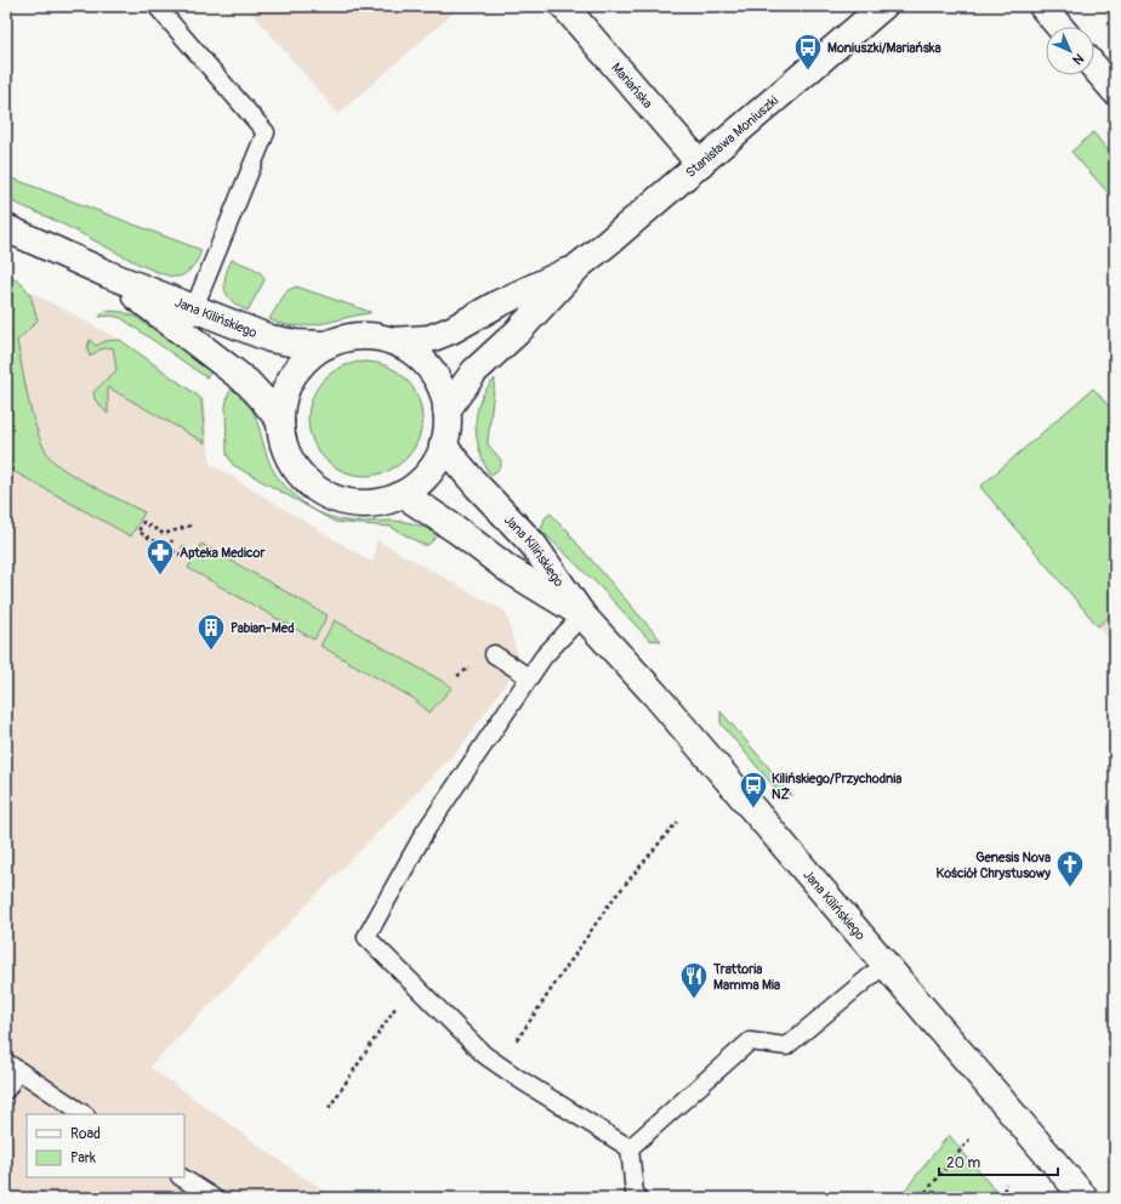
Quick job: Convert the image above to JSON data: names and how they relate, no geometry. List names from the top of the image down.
{
  "streets": {
    "main road": ["Mariańska", "Stanisława Moniuszki", "Jana Kilińskiego"]
  },
  "crossings": [
    ["Mariańska", "Stanisława Moniuszki"],
    ["Stanisława Moniuszki", "Jana Kilińskiego"]
  ],
  "places": {
    "bus stop": ["Moniuszki/Mariańska", "Kilińskiego/Przychodnia NŻ"],
    "pharmacy": ["Apteka Medicor"],
    "building": ["Pabian-Med"],
    "church": ["Genesis Nova Kościół Chrystusowy"],
    "restaurant": ["Trattoria Mamma Mia"]
  },
  "legend": ["Road", "Park"],
  "scale_bar": "20 m",
  "north": "bottom right"
}
